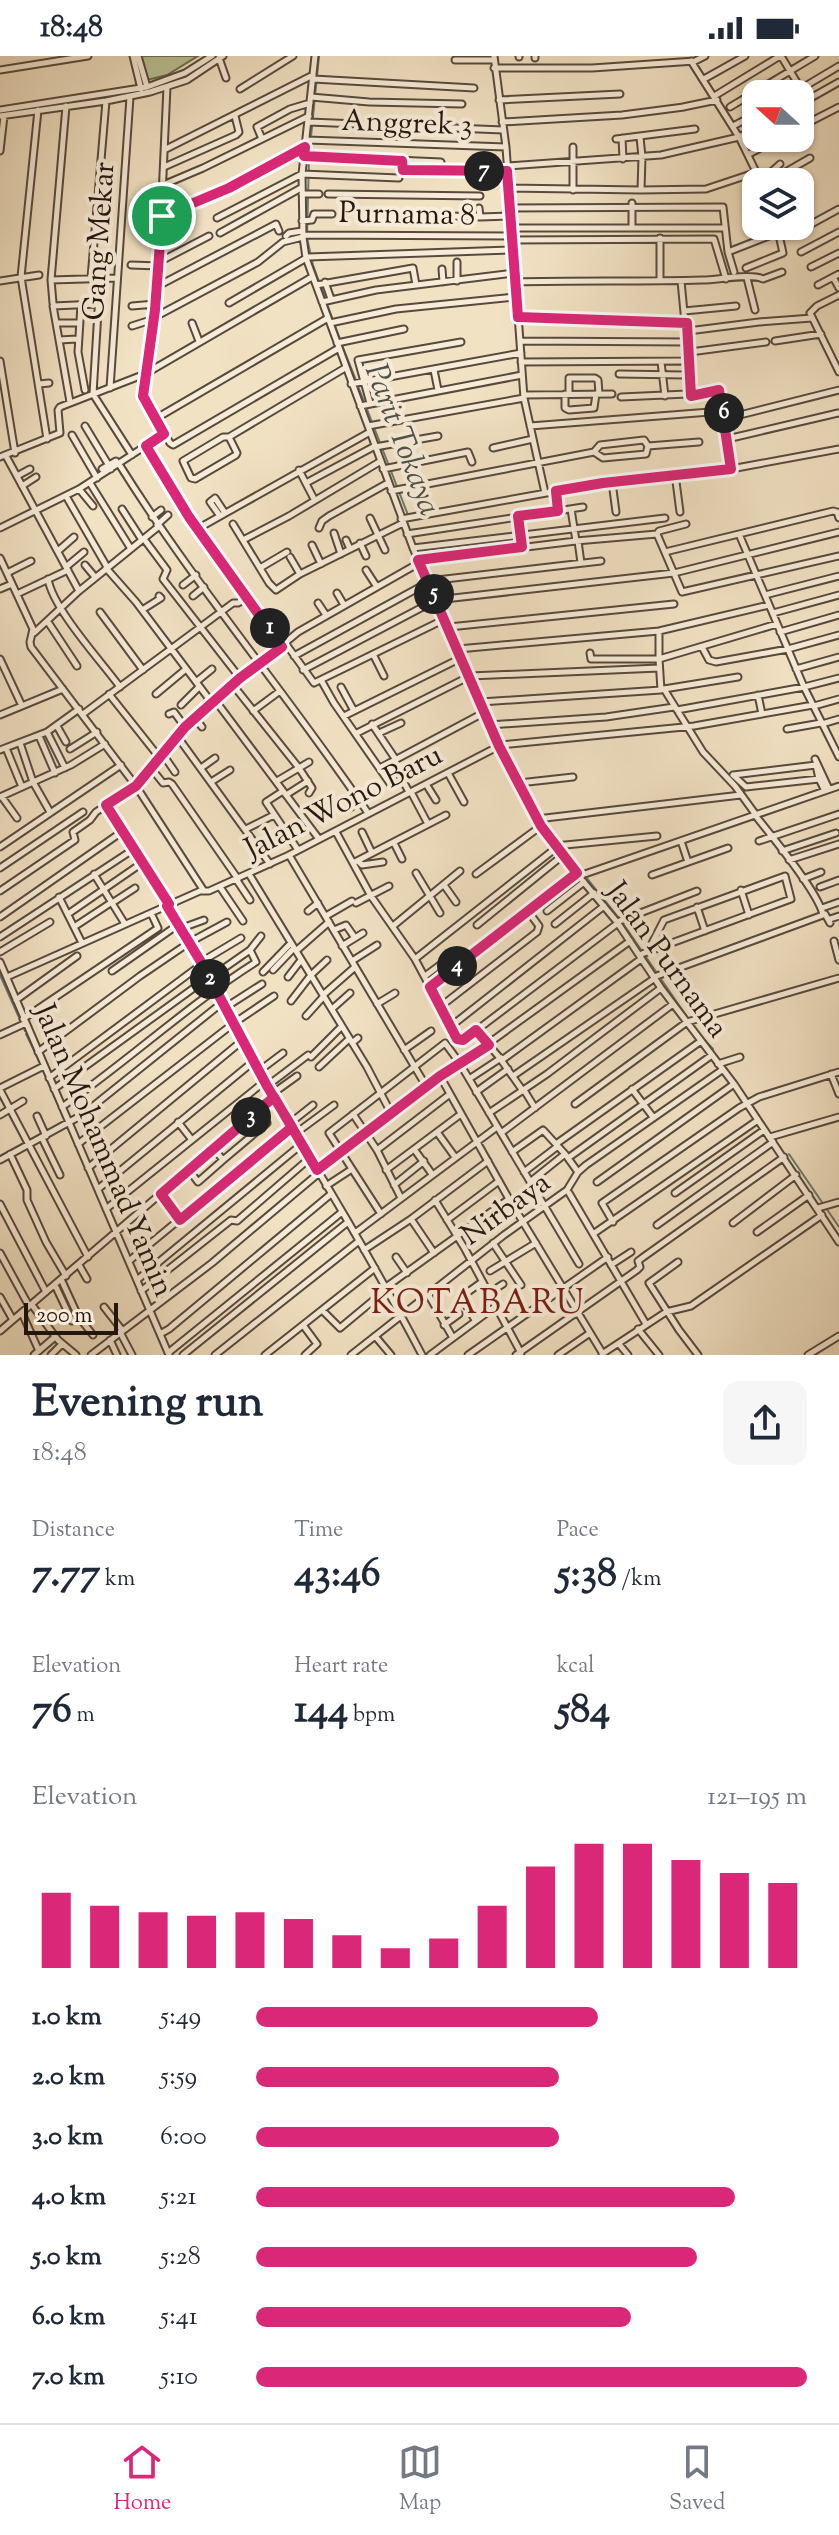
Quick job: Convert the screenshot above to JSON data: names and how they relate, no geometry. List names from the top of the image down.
{
  "streets": {
    "street": [
      "Anggrek 3",
      "Purnama 8",
      "Gang Mekar",
      "Jalan Wono Baru",
      "Jalan Purnama",
      "Jalan Mohammad Yamin",
      "Nirbaya"
    ]
  },
  "crossings": [
    ["Anggrek 3", "Jalan Purnama"],
    ["Purnama 8", "Jalan Purnama"],
    ["Jalan Wono Baru", "Jalan Purnama"],
    ["Jalan Wono Baru", "Jalan Mohammad Yamin"],
    ["Jalan Purnama", "Nirbaya"]
  ],
  "districts": ["KOTABARU"],
  "water": ["Parit Tokaya"],
  "scale_bar": "200 m",
  "north": "left",
  "page": {
    "status": "18:48",
    "pins": [
      "7",
      "6",
      "5",
      "1",
      "4",
      "2",
      "3"
    ],
    "scale": "200 m",
    "heading": ["Evening run", "18:48"],
    "stats": [
      ["Distance", "7.77 km"],
      ["Time", "43:46"],
      ["Pace", "5:38 /km"],
      ["Elevation", "76 m"],
      ["Heart rate", "144 bpm"],
      ["kcal", "584"]
    ],
    "chart": ["Elevation", "121–195 m"],
    "list": [
      {
        "name": "1.0 km",
        "note": "5:49"
      },
      {
        "name": "2.0 km",
        "note": "5:59"
      },
      {
        "name": "3.0 km",
        "note": "6:00"
      },
      {
        "name": "4.0 km",
        "note": "5:21"
      },
      {
        "name": "5.0 km",
        "note": "5:28"
      },
      {
        "name": "6.0 km",
        "note": "5:41"
      },
      {
        "name": "7.0 km",
        "note": "5:10"
      }
    ],
    "tabs": ["Home", "Map", "Saved"]
  }
}
